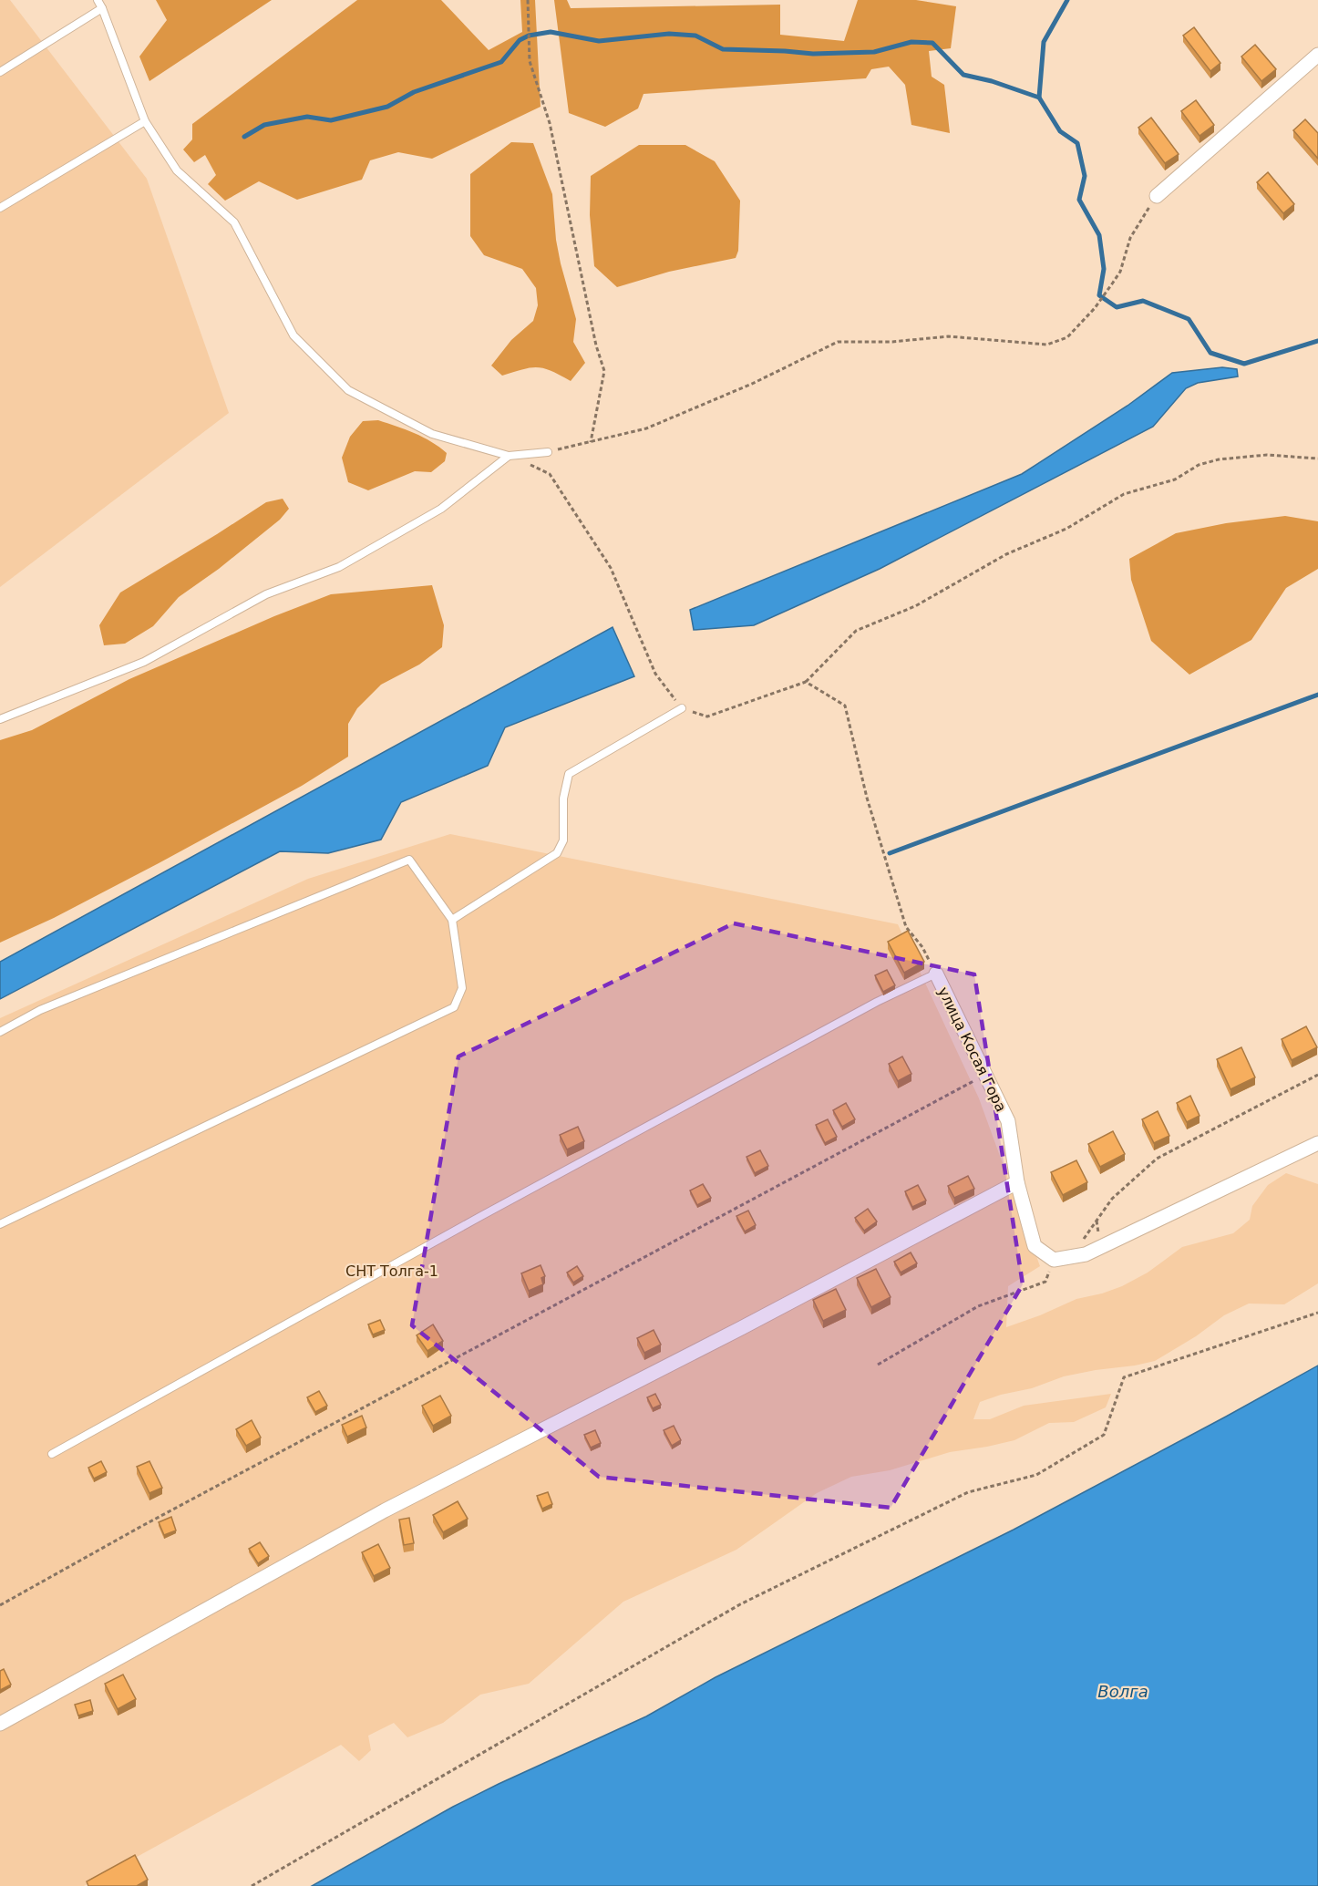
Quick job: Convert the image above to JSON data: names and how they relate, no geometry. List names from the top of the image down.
{
  "streets": {
    "street": ["улица Косая Гора"]
  },
  "water": ["Волга"],
  "parks": ["СНТ Толга-1"]
}
